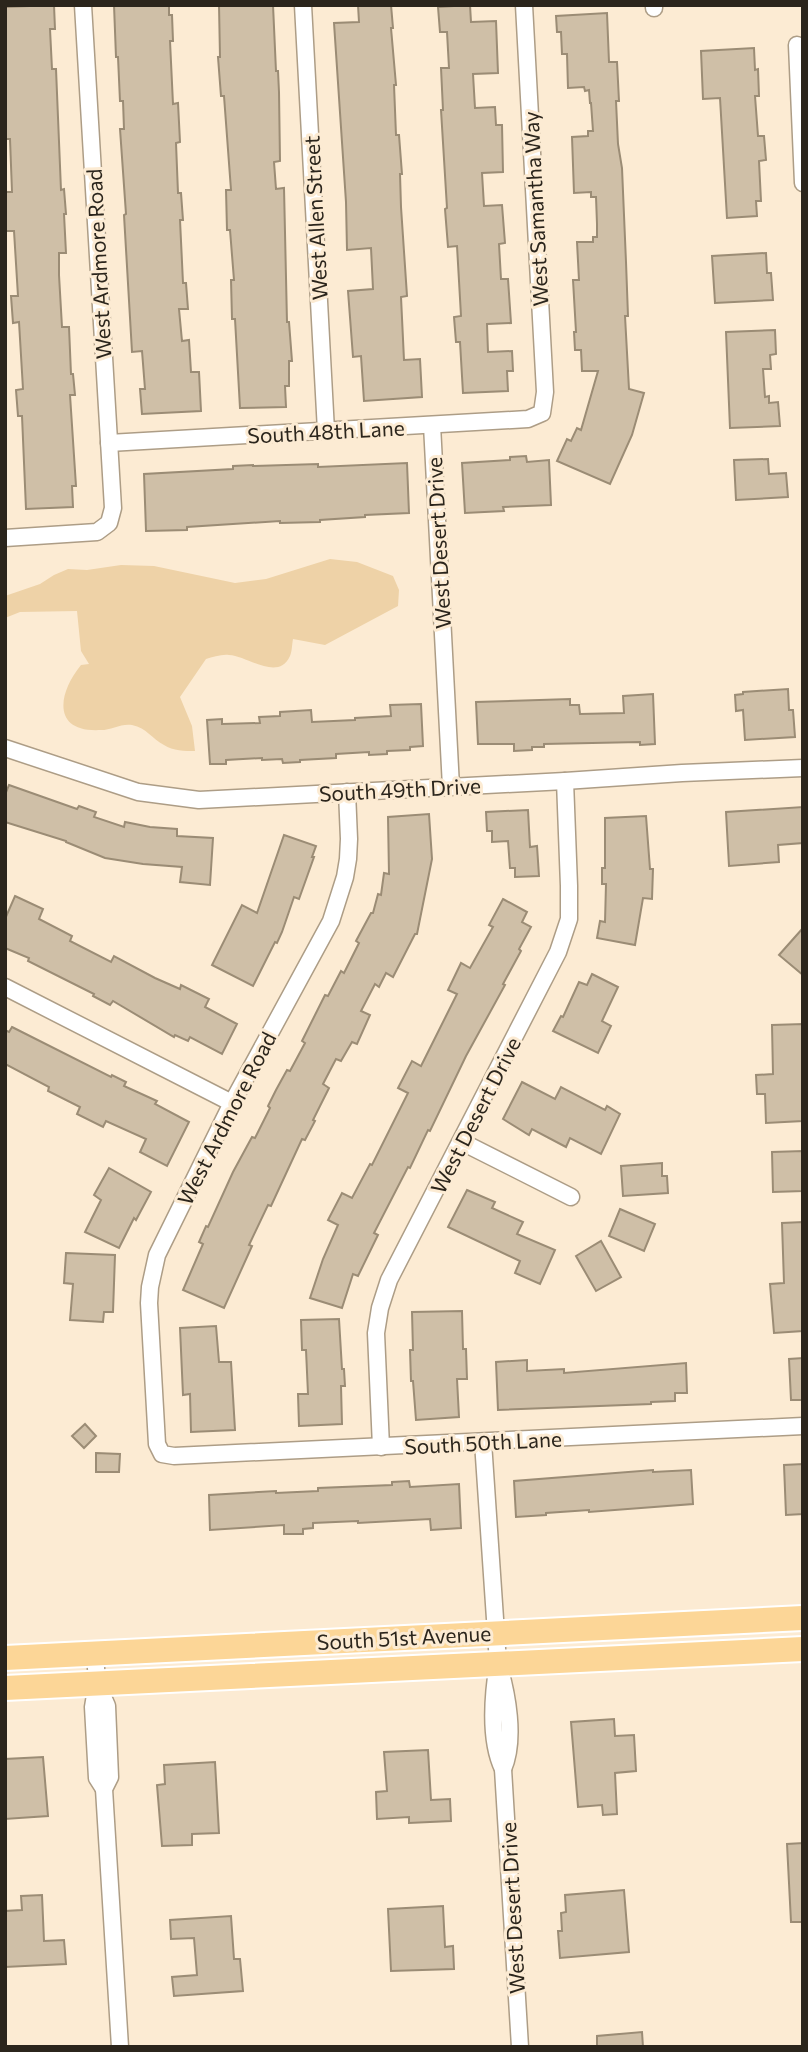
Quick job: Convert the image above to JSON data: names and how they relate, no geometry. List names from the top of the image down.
{
  "streets": {
    "main road": ["South 51st Avenue"],
    "street": [
      "West Samantha Way",
      "West Allen Street",
      "West Ardmore Road",
      "South 48th Lane",
      "West Desert Drive",
      "South 49th Drive",
      "South 50th Lane"
    ]
  },
  "crossings": [
    ["West Samantha Way", "South 48th Lane"],
    ["West Allen Street", "South 48th Lane"],
    ["West Ardmore Road", "South 48th Lane"],
    ["West Ardmore Road", "South 49th Drive"],
    ["West Ardmore Road", "South 50th Lane"],
    ["South 48th Lane", "West Desert Drive"],
    ["West Desert Drive", "South 49th Drive"],
    ["West Desert Drive", "South 50th Lane"],
    ["West Desert Drive", "South 51st Avenue"]
  ]
}
